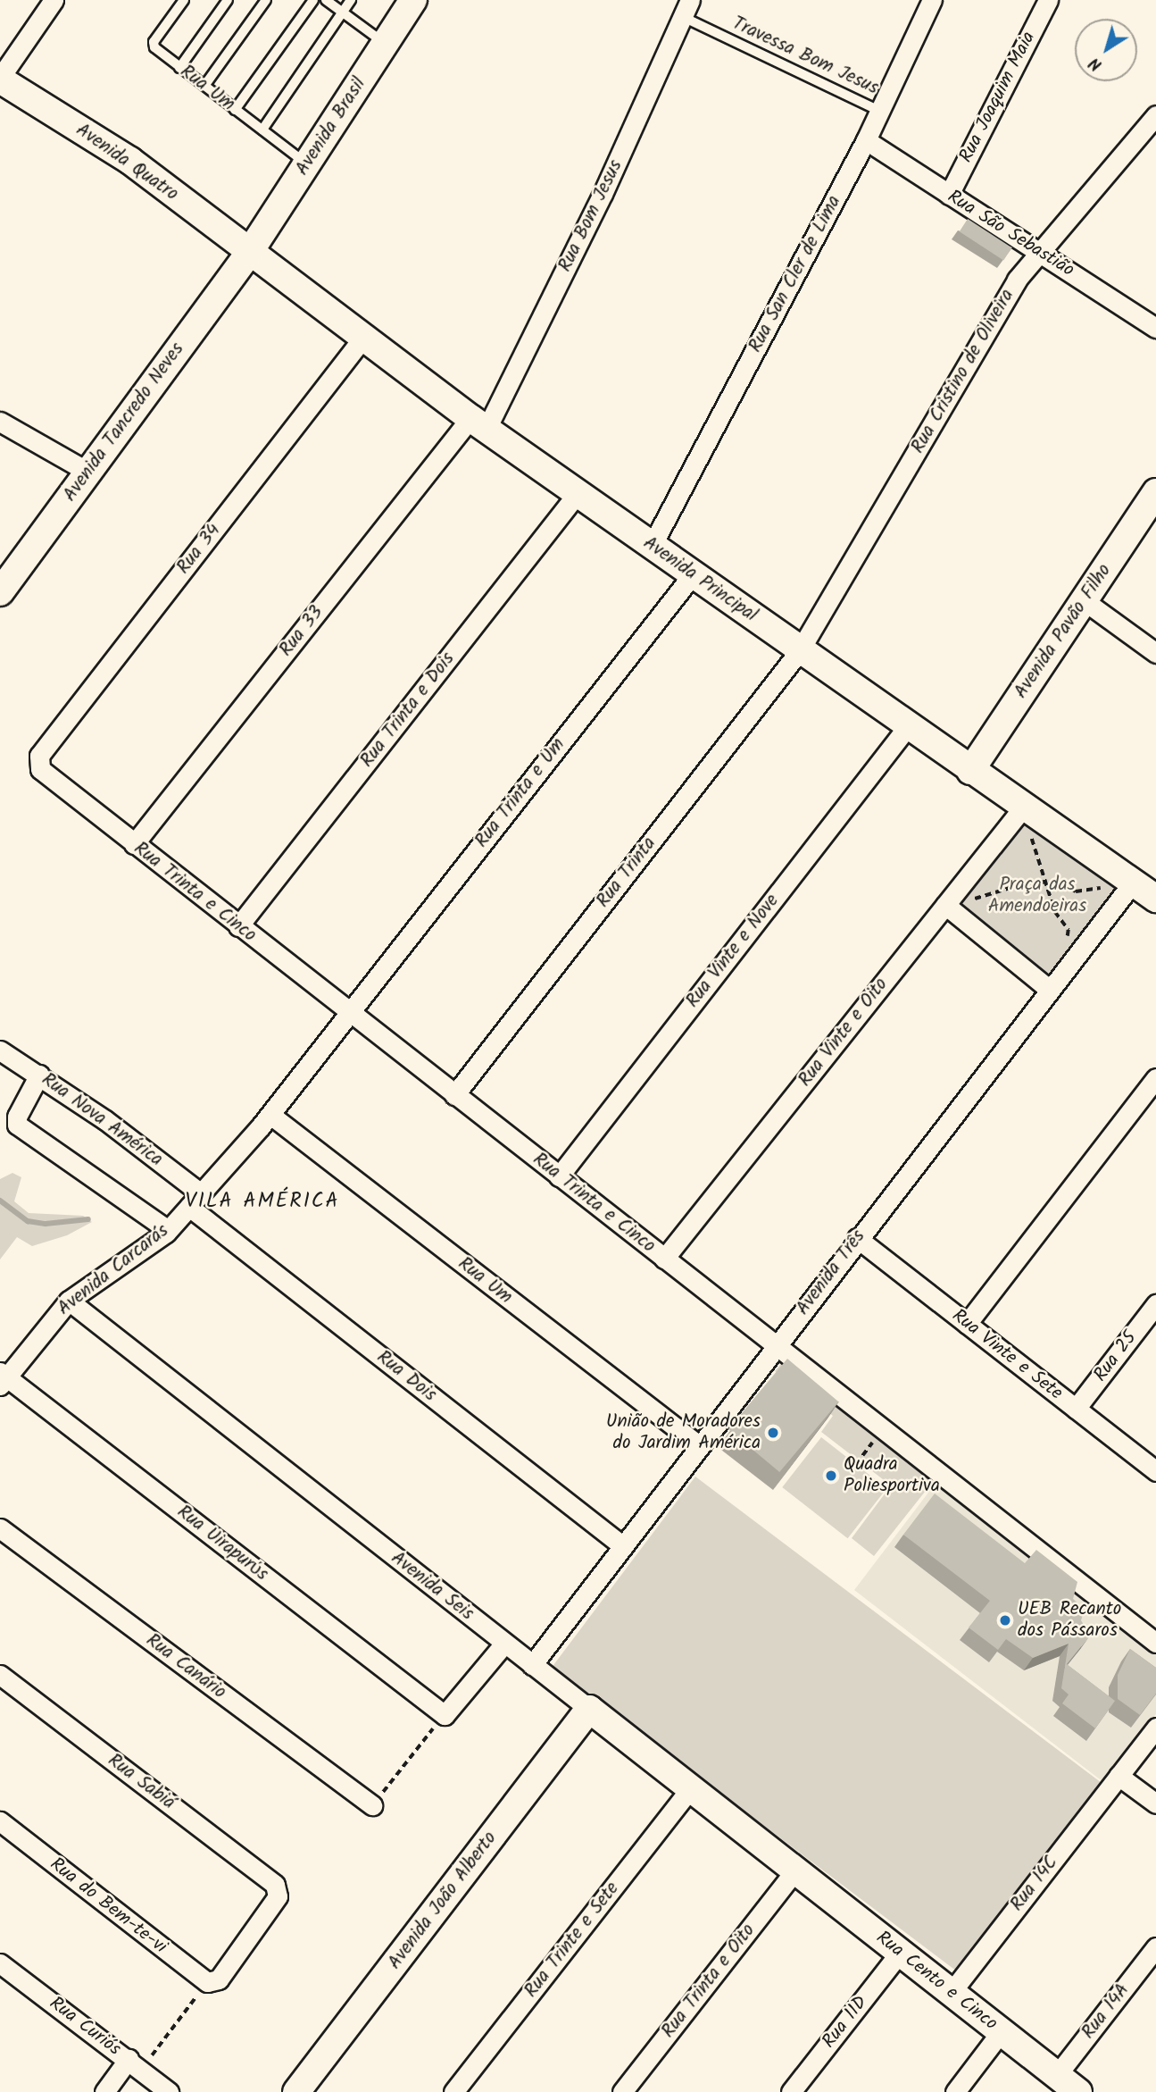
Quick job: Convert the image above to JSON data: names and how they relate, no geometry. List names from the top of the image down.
{
  "streets": {
    "street": [
      "Rua Um",
      "Rua Joaquim Maia",
      "Avenida Brasil",
      "Avenida Quatro",
      "Rua Bom Jesus",
      "Rua São Sebastião",
      "Rua San Cler de Lima",
      "Rua Cristino de Oliveira",
      "Avenida Tancredo Neves",
      "Rua 34",
      "Avenida Principal",
      "Rua 33",
      "Avenida Pavão Filho",
      "Rua Trinta e Dois",
      "Rua Trinta e Um",
      "Rua Trinta",
      "Rua Trinta e Cinco",
      "Rua Vinte e Nove",
      "Rua Vinte e Oito",
      "Rua Nova América",
      "Avenida Carcarás",
      "Avenida Três",
      "Rua Vinte e Sete",
      "Rua 25",
      "Rua Dois",
      "Rua Uirapurύs",
      "Avenida Seis",
      "Rua Canário",
      "Rua Sabiá",
      "Rua 14C",
      "Avenida João Alberto",
      "Rua do Bem-te-vi",
      "Rua Trinte e Sete",
      "Rua Trinta e Oito",
      "Rua Cento e Cinco",
      "Rua 14A",
      "Rua 11D",
      "Rua Curiós"
    ],
    "lane": ["Travessa Bom Jesus"]
  },
  "crossings": [
    ["Travessa Bom Jesus", "Rua Bom Jesus"],
    ["Travessa Bom Jesus", "Rua San Cler de Lima"],
    ["Rua Um", "Avenida Brasil"],
    ["Rua Um", "Avenida Carcarás"],
    ["Rua Um", "Avenida Três"],
    ["Rua Joaquim Maia", "Rua São Sebastião"],
    ["Avenida Brasil", "Avenida Quatro"],
    ["Avenida Brasil", "Avenida Tancredo Neves"],
    ["Avenida Brasil", "Avenida Principal"],
    ["Avenida Quatro", "Avenida Tancredo Neves"],
    ["Avenida Quatro", "Avenida Principal"],
    ["Rua Bom Jesus", "Avenida Principal"],
    ["Rua Bom Jesus", "Rua 33"],
    ["Rua São Sebastião", "Rua San Cler de Lima"],
    ["Rua São Sebastião", "Rua Cristino de Oliveira"],
    ["Rua San Cler de Lima", "Avenida Principal"],
    ["Rua Cristino de Oliveira", "Avenida Principal"],
    ["Rua Cristino de Oliveira", "Rua Trinta"],
    ["Avenida Tancredo Neves", "Avenida Principal"],
    ["Rua 34", "Avenida Principal"],
    ["Rua 34", "Rua Trinta e Cinco"],
    ["Avenida Principal", "Rua 33"],
    ["Avenida Principal", "Avenida Pavão Filho"],
    ["Avenida Principal", "Rua Trinta e Dois"],
    ["Avenida Principal", "Rua Trinta e Um"],
    ["Avenida Principal", "Rua Trinta"],
    ["Avenida Principal", "Rua Vinte e Nove"],
    ["Avenida Principal", "Rua Vinte e Oito"],
    ["Avenida Principal", "Avenida Três"],
    ["Rua 33", "Rua Trinta e Cinco"],
    ["Rua Trinta e Dois", "Rua Trinta e Cinco"],
    ["Rua Trinta e Um", "Rua Trinta e Cinco"],
    ["Rua Trinta e Um", "Avenida Carcarás"],
    ["Rua Trinta", "Rua Trinta e Cinco"],
    ["Rua Trinta e Cinco", "Rua Vinte e Nove"],
    ["Rua Trinta e Cinco", "Rua Vinte e Oito"],
    ["Rua Trinta e Cinco", "Avenida Carcarás"],
    ["Rua Trinta e Cinco", "Avenida Três"],
    ["Rua Nova América", "Avenida Carcarás"],
    ["Rua Nova América", "Rua Dois"],
    ["Avenida Carcarás", "Rua Dois"],
    ["Avenida Carcarás", "Rua Uirapurύs"],
    ["Avenida Carcarás", "Avenida Seis"],
    ["Avenida Três", "Rua Vinte e Sete"],
    ["Avenida Três", "Rua Dois"],
    ["Avenida Três", "Avenida Seis"],
    ["Rua Vinte e Sete", "Rua 25"],
    ["Avenida Seis", "Avenida João Alberto"],
    ["Avenida Seis", "Rua Trinte e Sete"],
    ["Avenida Seis", "Rua Trinta e Oito"],
    ["Avenida Seis", "Rua Cento e Cinco"],
    ["Rua Sabiá", "Rua do Bem-te-vi"],
    ["Rua 14C", "Rua Cento e Cinco"],
    ["Rua Trinta e Oito", "Rua Cento e Cinco"],
    ["Rua Cento e Cinco", "Rua 14A"],
    ["Rua Cento e Cinco", "Rua 11D"]
  ],
  "districts": ["VILA AMÉRICA"],
  "parks": ["Praça das Amendoeiras"],
  "places": ["União de Moradores do Jardim América", "Quadra Poliesportiva", "UEB Recanto dos Pássaros"],
  "north": "bottom left"
}
